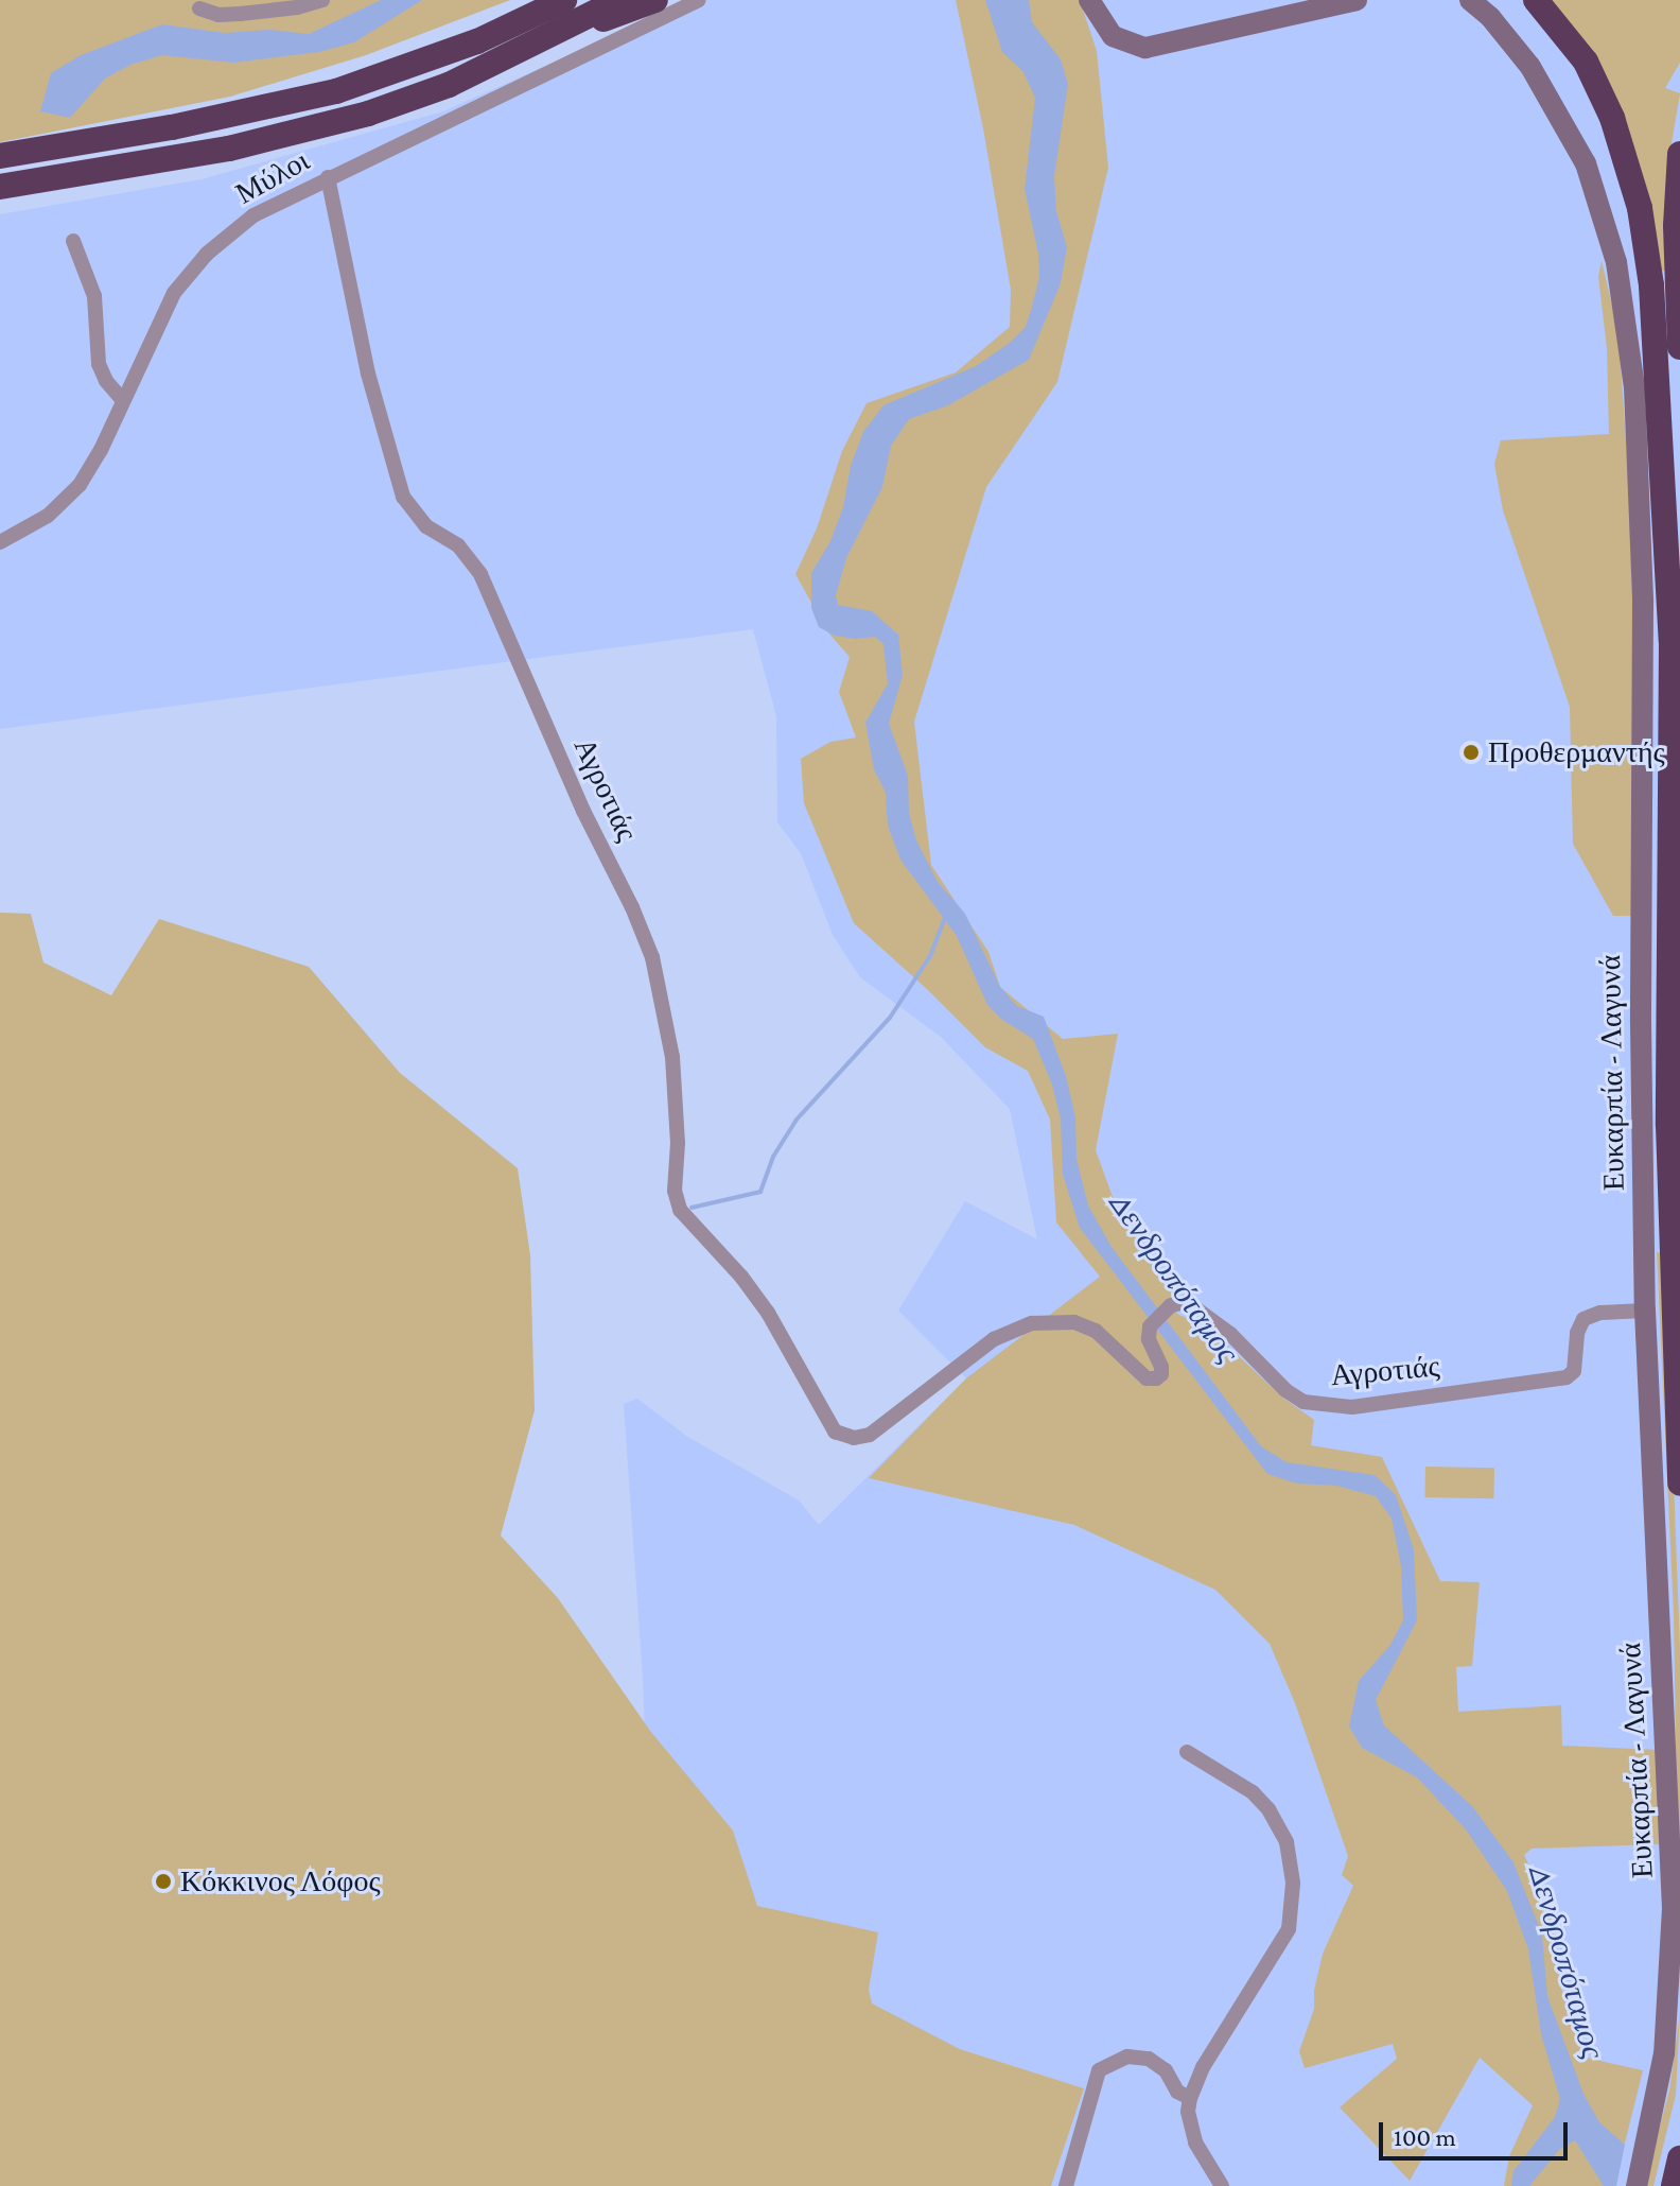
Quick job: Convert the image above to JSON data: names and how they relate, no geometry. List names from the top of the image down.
{
  "streets": {
    "street": ["Μύλοι", "Αγροτιάς", "Ευκαρπία - Λαγυνά"]
  },
  "crossings": [
    ["Μύλοι", "Αγροτιάς"],
    ["Αγροτιάς", "Ευκαρπία - Λαγυνά"]
  ],
  "water": ["Δενδροπόταμος"],
  "places": ["Προθερμαντής", "Κόκκινος Λόφος"],
  "scale_bar": "100 m"
}
